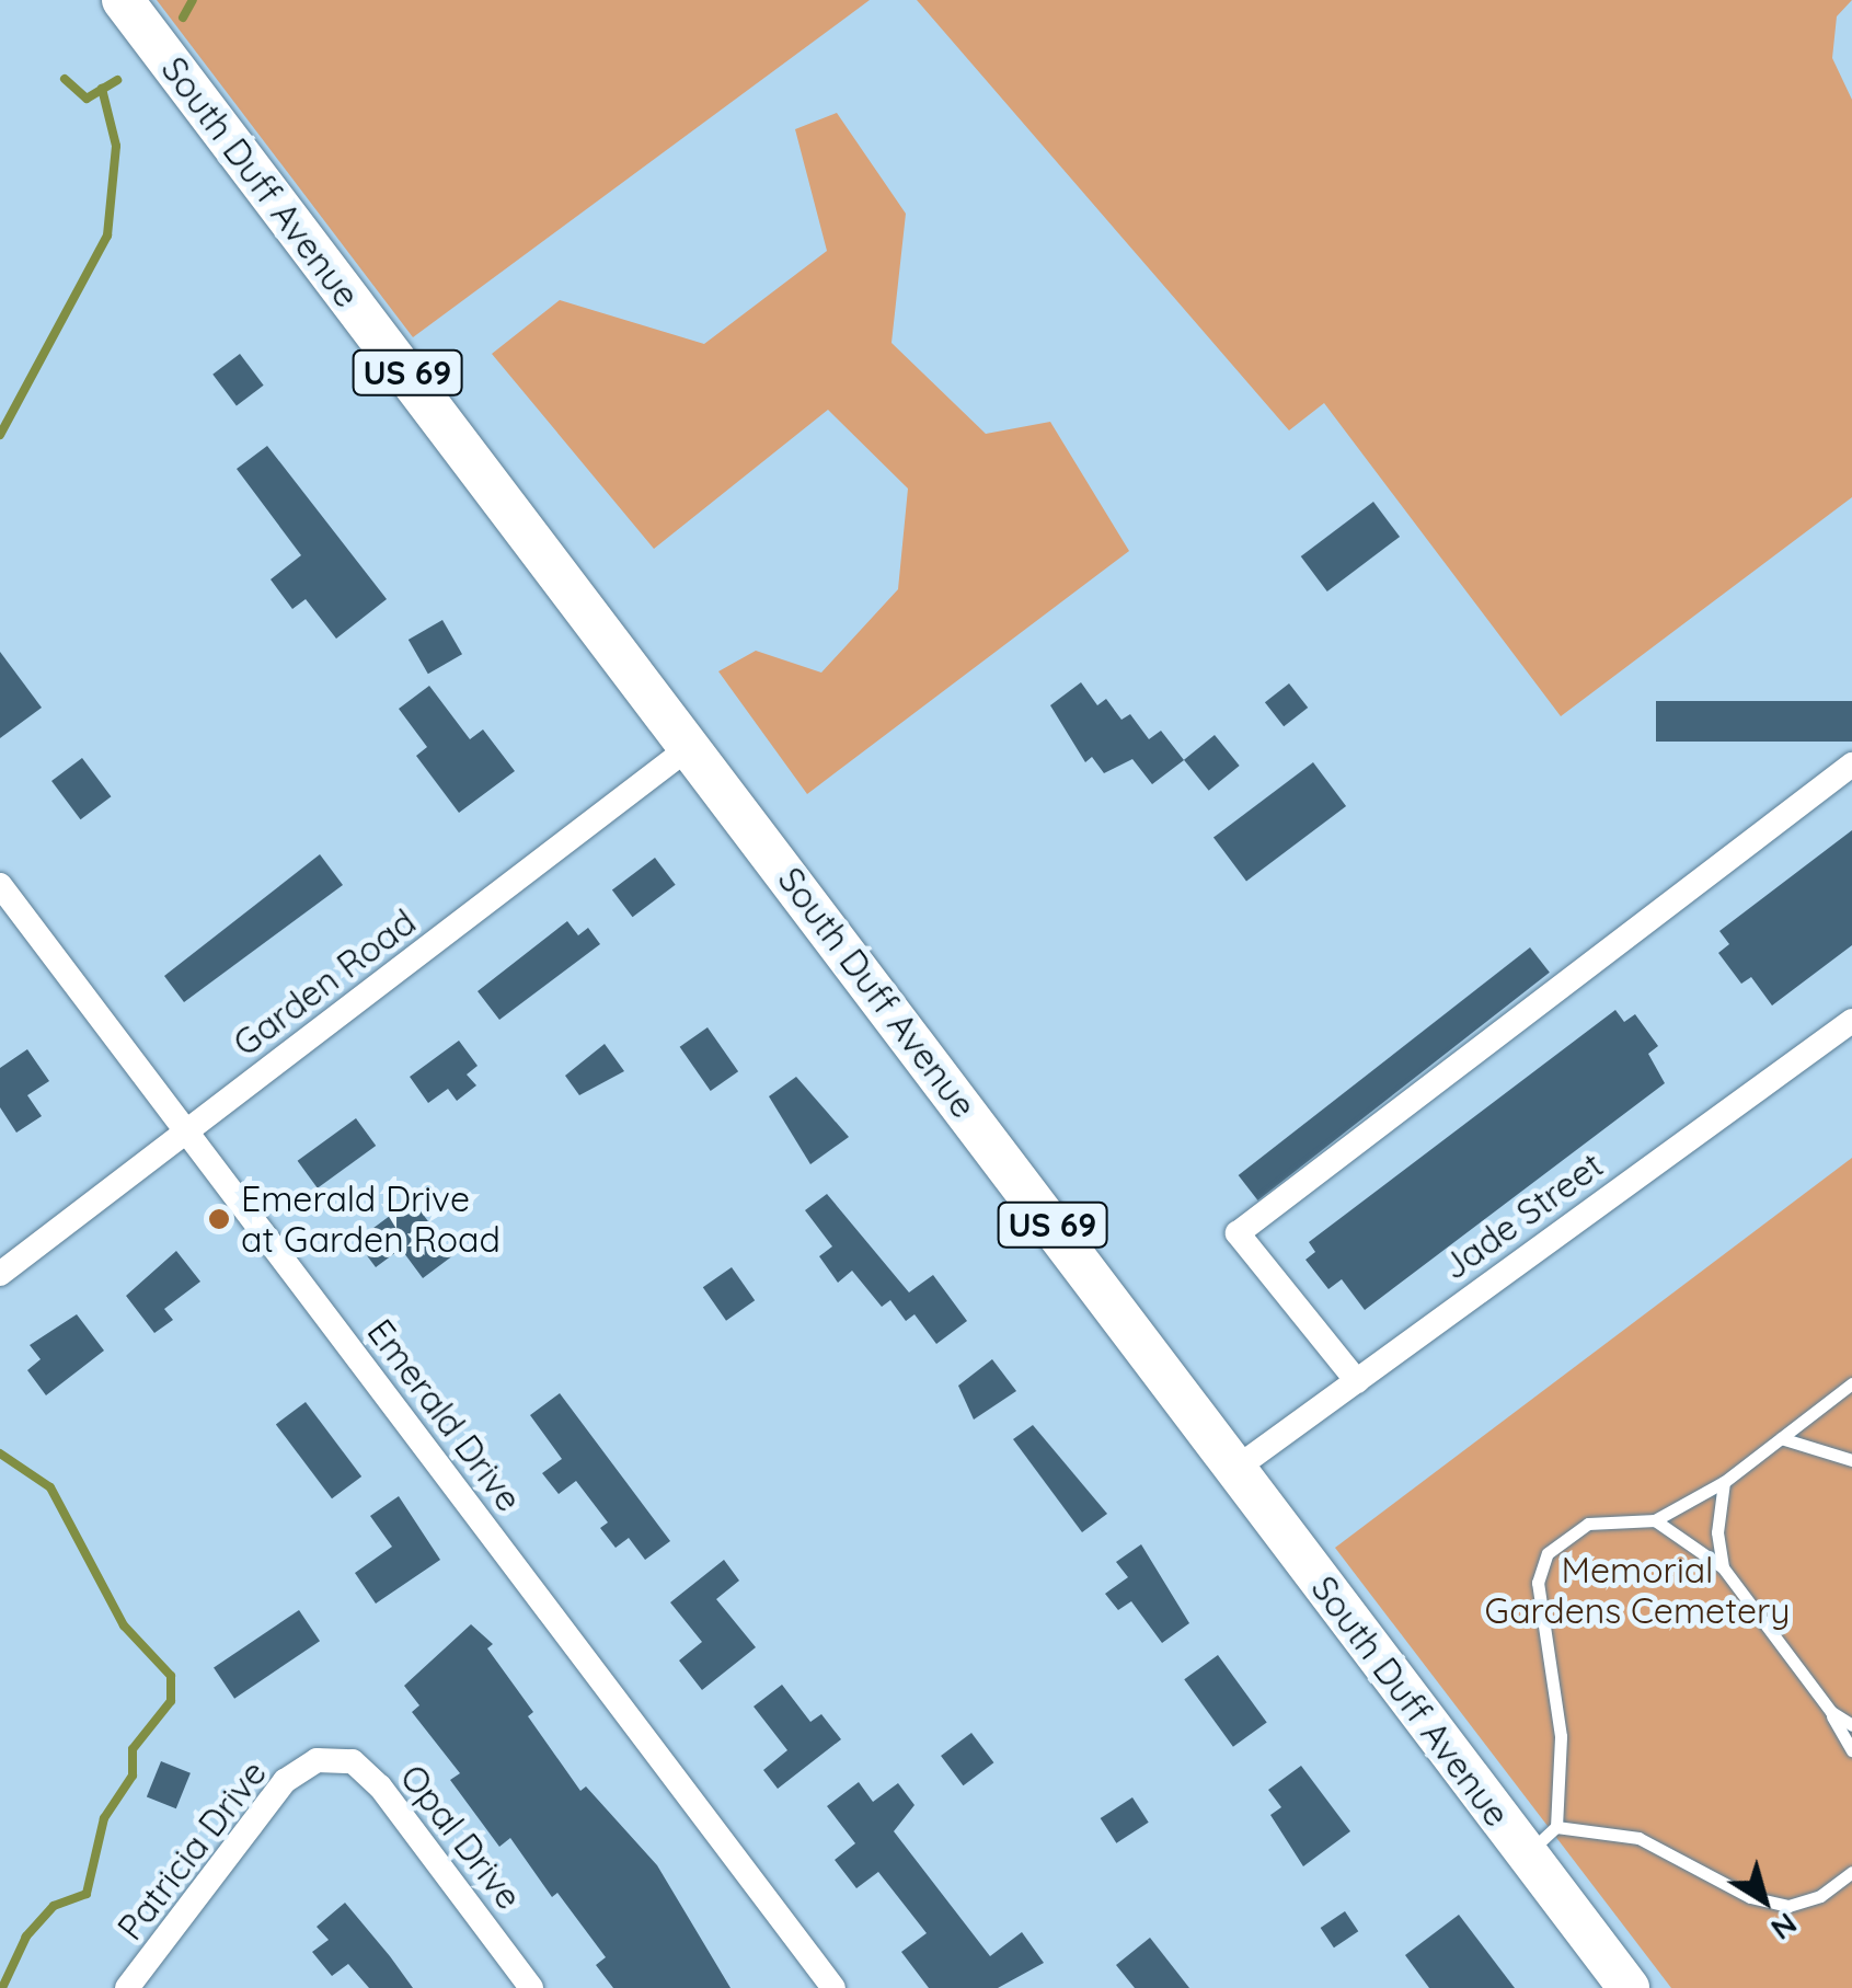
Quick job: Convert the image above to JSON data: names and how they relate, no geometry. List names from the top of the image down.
{
  "streets": {
    "main road": ["South Duff Avenue", "US 69"],
    "street": [
      "Garden Road",
      "Jade Street",
      "Emerald Drive",
      "Opal Drive",
      "Patricia Drive"
    ]
  },
  "crossings": [
    ["South Duff Avenue", "Garden Road"],
    ["South Duff Avenue", "Jade Street"],
    ["Garden Road", "Emerald Drive"],
    ["Opal Drive", "Patricia Drive"]
  ],
  "parks": ["Memorial Gardens Cemetery"],
  "places": ["Emerald Drive at Garden Road"],
  "north": "bottom right"
}
